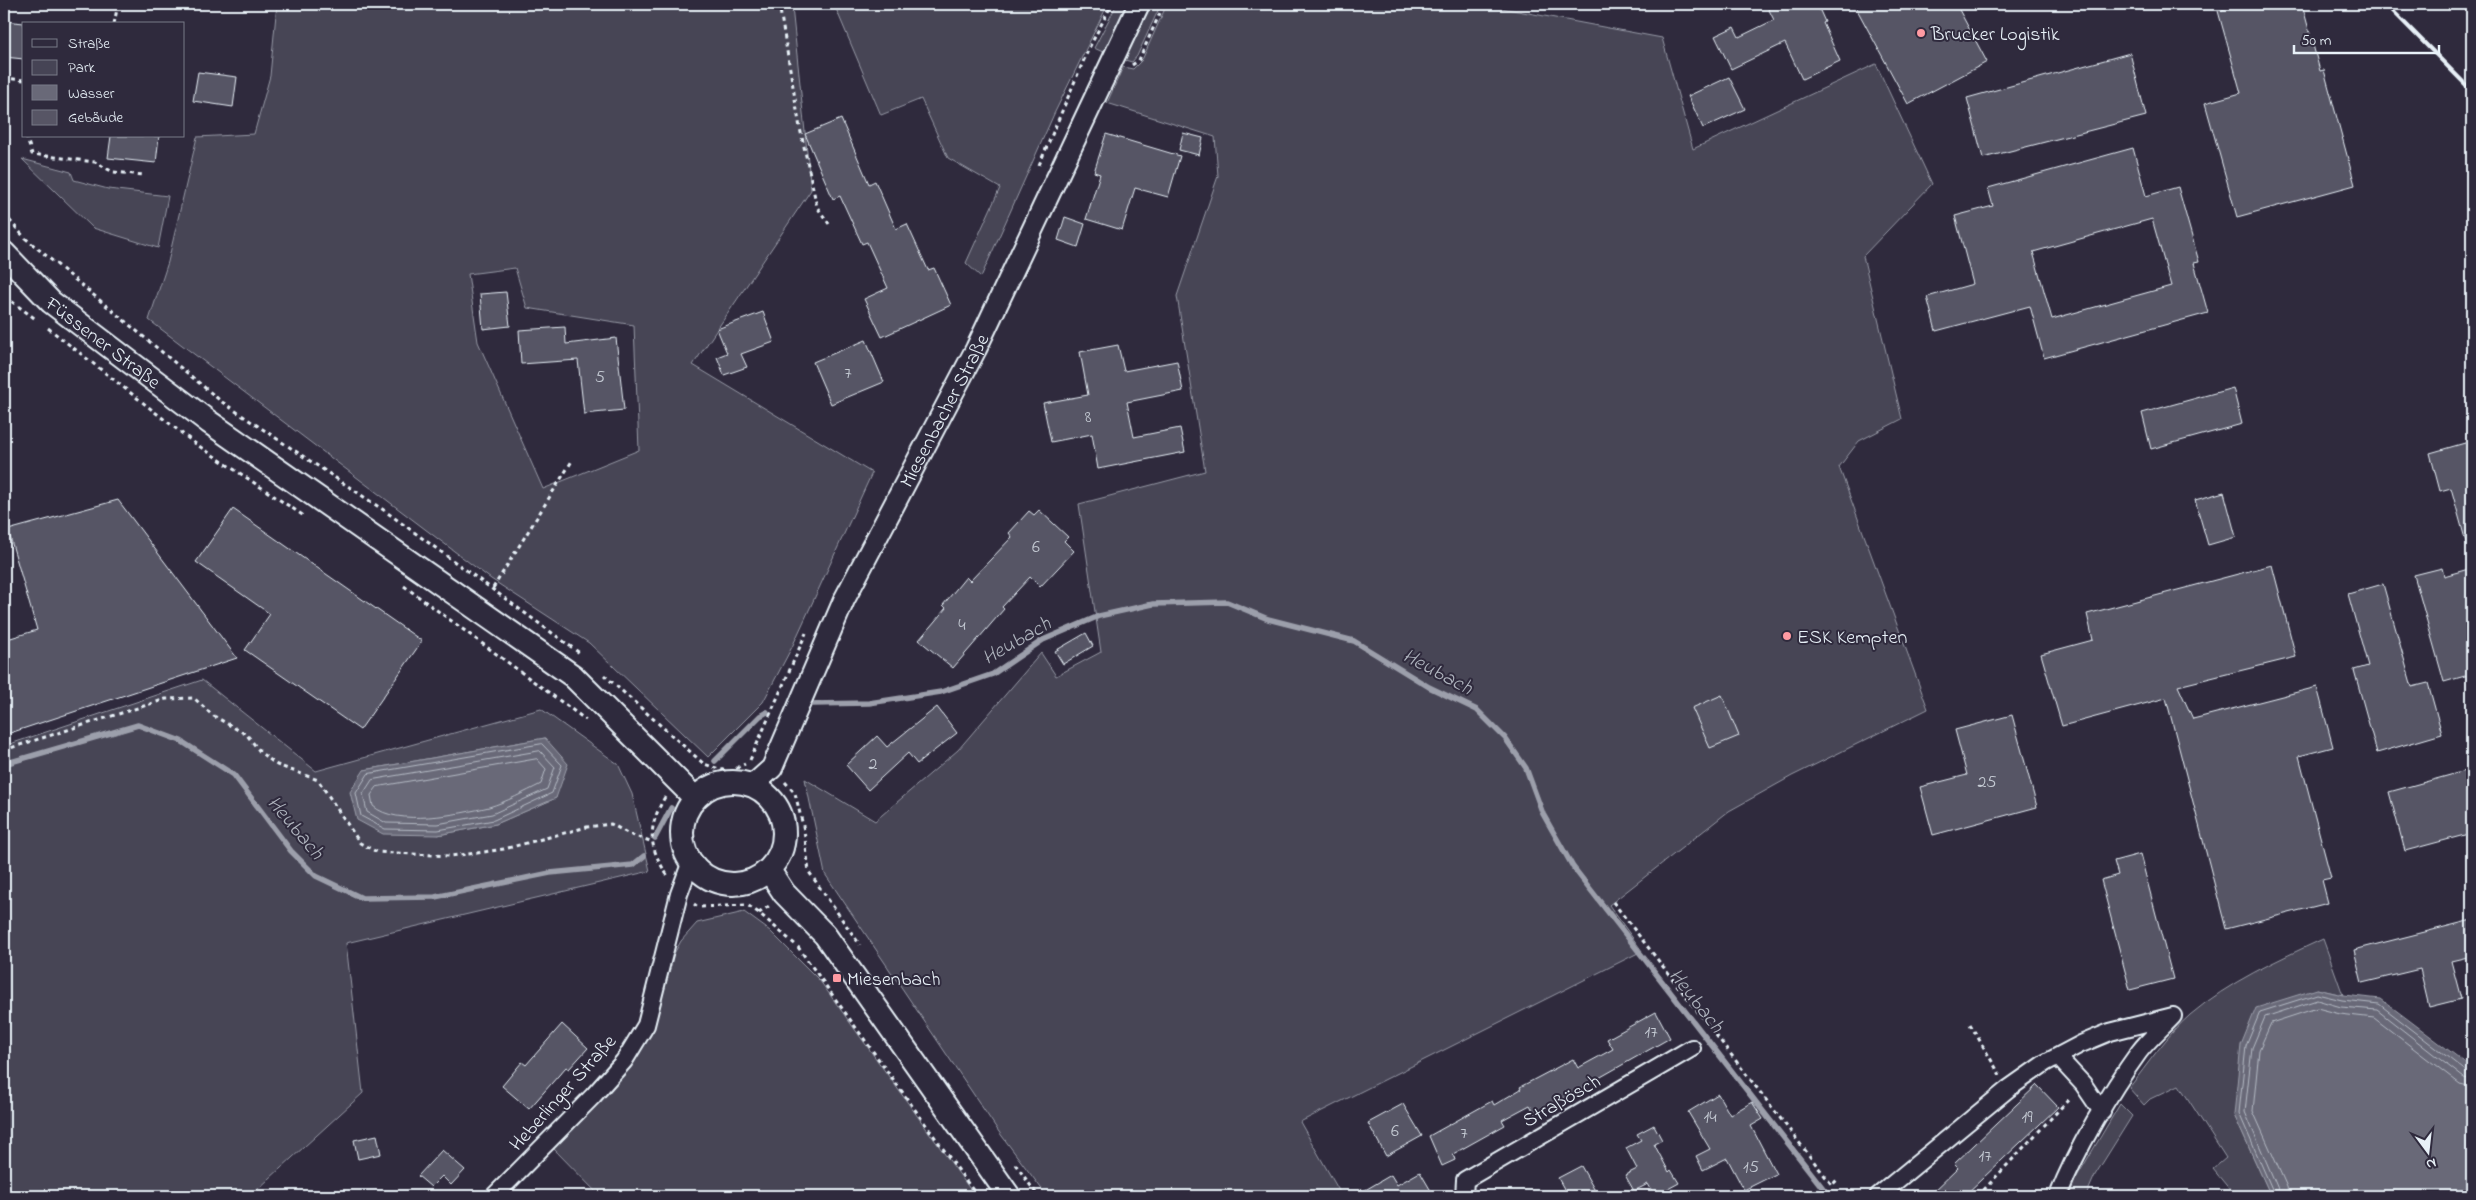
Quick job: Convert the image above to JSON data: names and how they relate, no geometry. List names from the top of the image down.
{
  "streets": {
    "main road": ["Füssener Straße"],
    "street": ["Miesenbacher Straße", "Heberlinger Straße", "Straßösch"]
  },
  "crossings": [
    ["Füssener Straße", "Miesenbacher Straße"],
    ["Füssener Straße", "Heberlinger Straße"],
    ["Miesenbacher Straße", "Heberlinger Straße"]
  ],
  "water": ["Heubach"],
  "places": {
    "other": ["Brucker Logistik", "ESK Kempten"],
    "transit": ["Miesenbach"]
  },
  "house_numbers": [
    "7",
    "5",
    "8",
    "6",
    "4",
    "2",
    "25",
    "17",
    "14",
    "19",
    "6",
    "7",
    "17",
    "15"
  ],
  "legend": [
    "Straße",
    "Park",
    "Wasser",
    "Gebäude"
  ],
  "scale_bar": "50 m",
  "north": "bottom"
}
